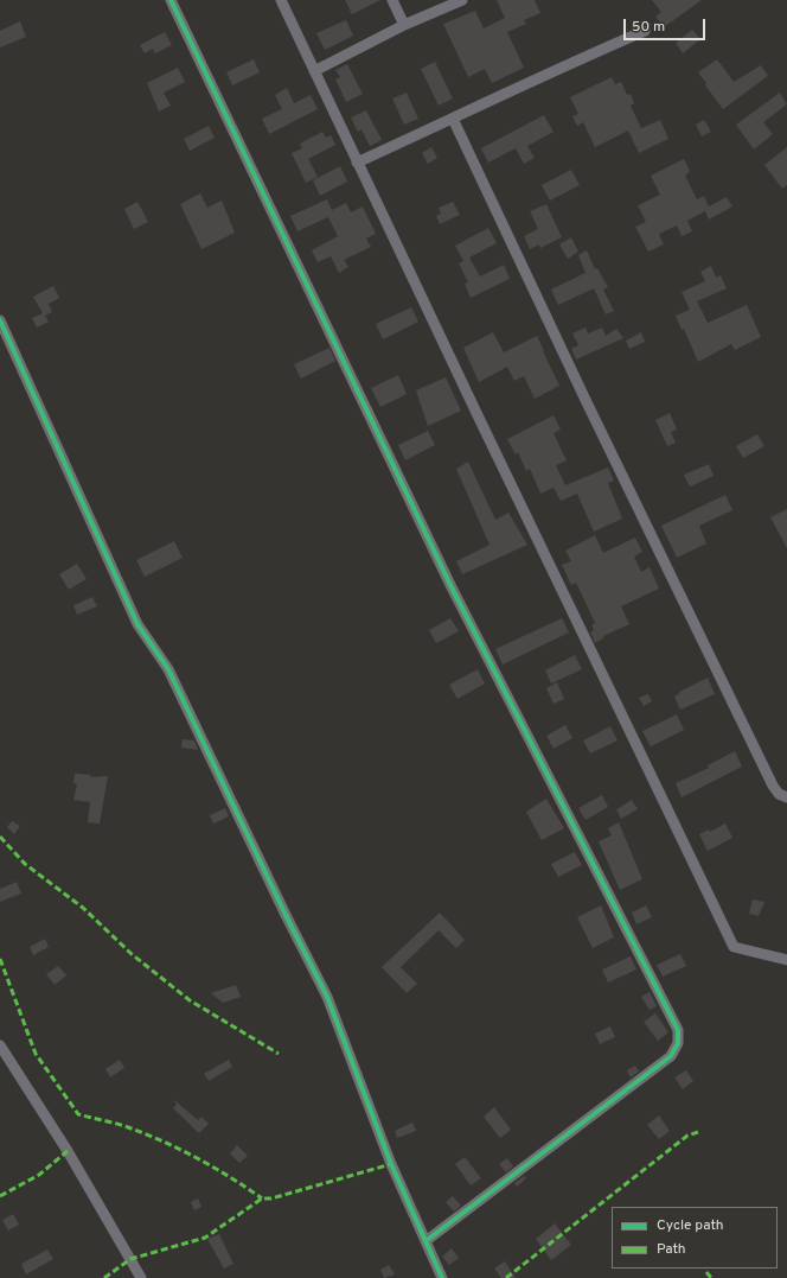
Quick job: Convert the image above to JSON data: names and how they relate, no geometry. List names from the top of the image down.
{
  "legend": ["Cycle path", "Path"],
  "scale_bar": "50 m"
}
